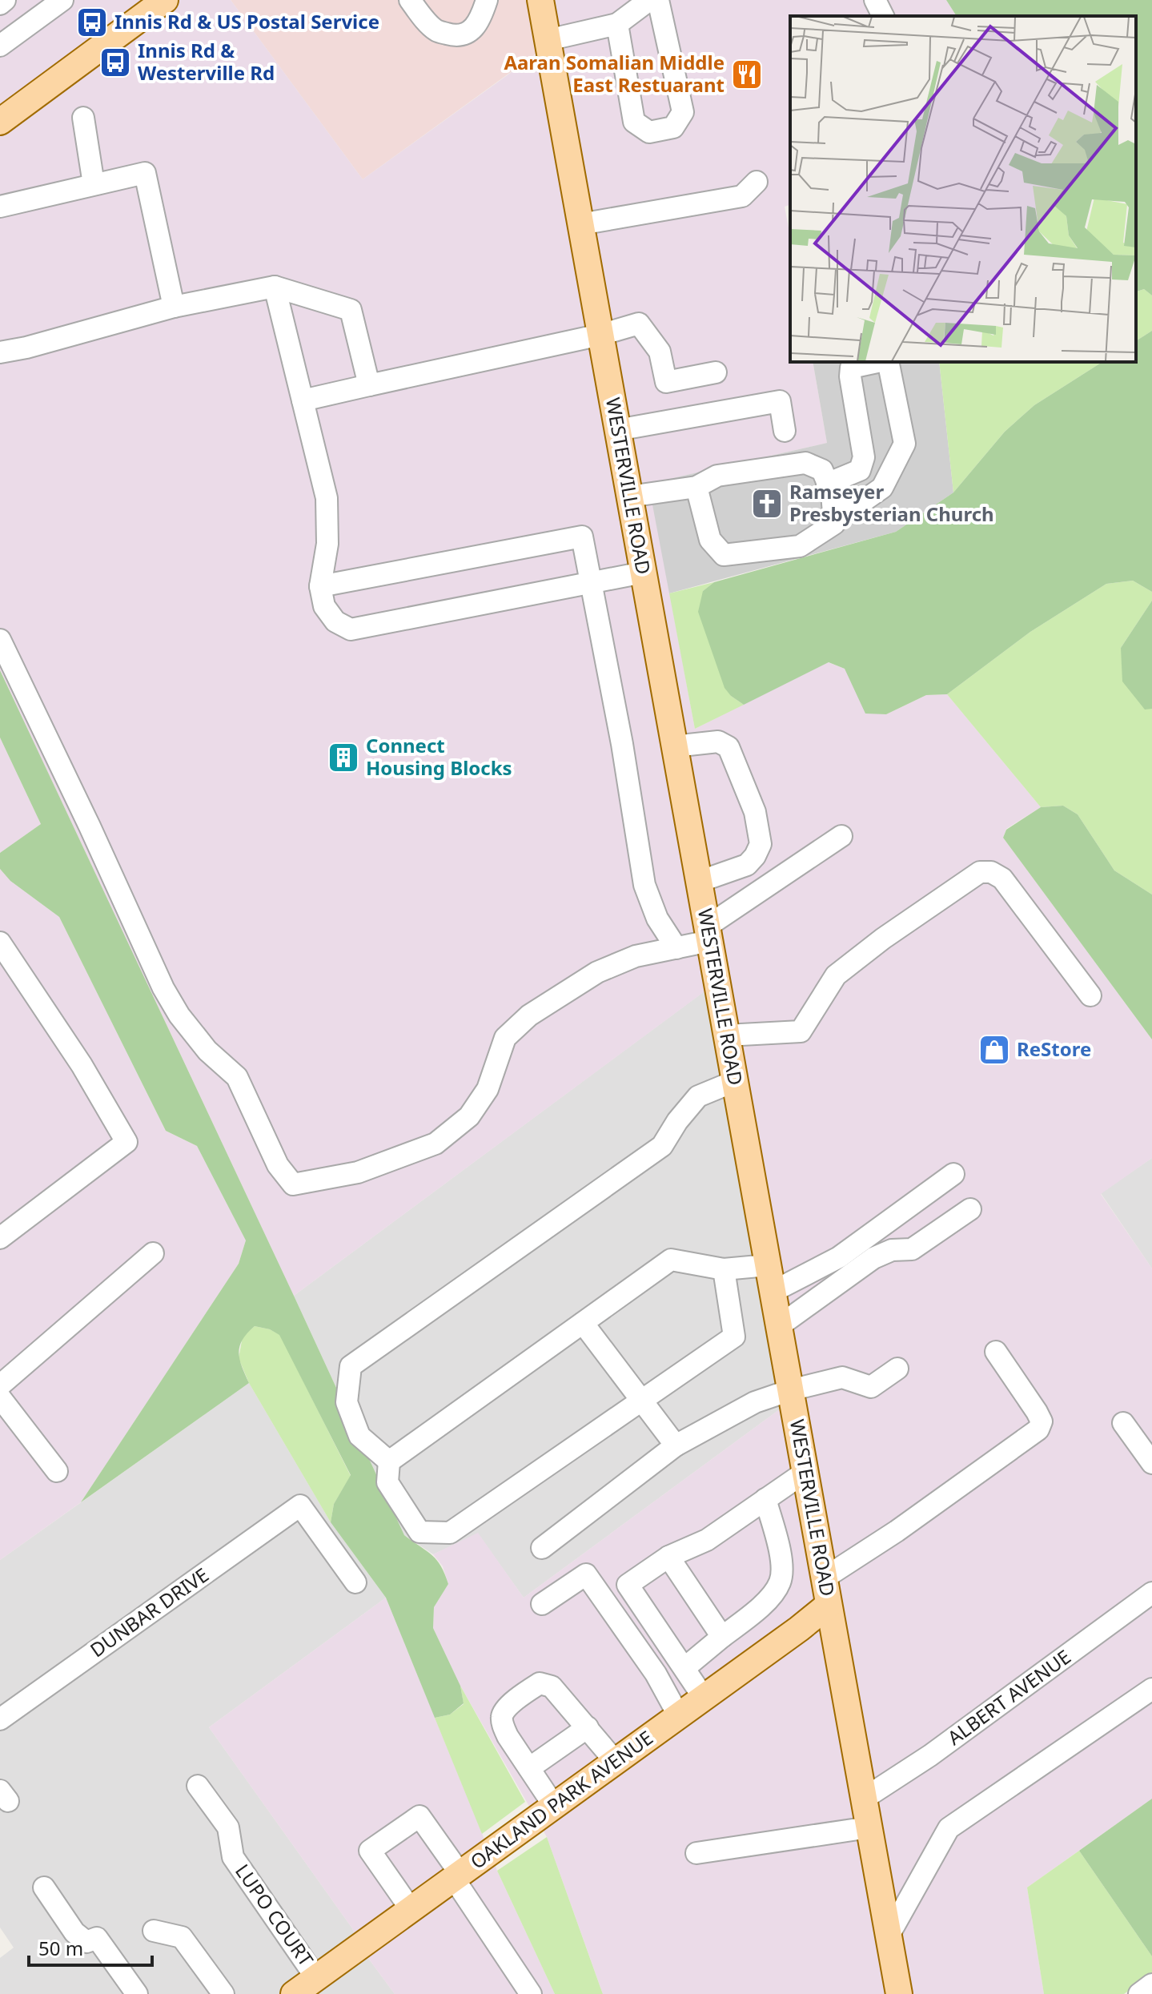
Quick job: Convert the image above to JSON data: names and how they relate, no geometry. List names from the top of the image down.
{
  "streets": {
    "main road": ["WESTERVILLE ROAD", "OAKLAND PARK AVENUE"],
    "street": ["DUNBAR DRIVE", "ALBERT AVENUE", "LUPO COURT"]
  },
  "crossings": [
    ["WESTERVILLE ROAD", "ALBERT AVENUE"],
    ["WESTERVILLE ROAD", "OAKLAND PARK AVENUE"],
    ["OAKLAND PARK AVENUE", "LUPO COURT"]
  ],
  "places": {
    "bus stop": ["Innis Rd & US Postal Service", "Innis Rd & Westerville Rd"],
    "restaurant": ["Aaran Somalian Middle East Restuarant"],
    "church": ["Ramseyer Presbysterian Church"],
    "building": ["Connect Housing Blocks"],
    "shop": ["ReStore"]
  },
  "scale_bar": "50 m"
}
